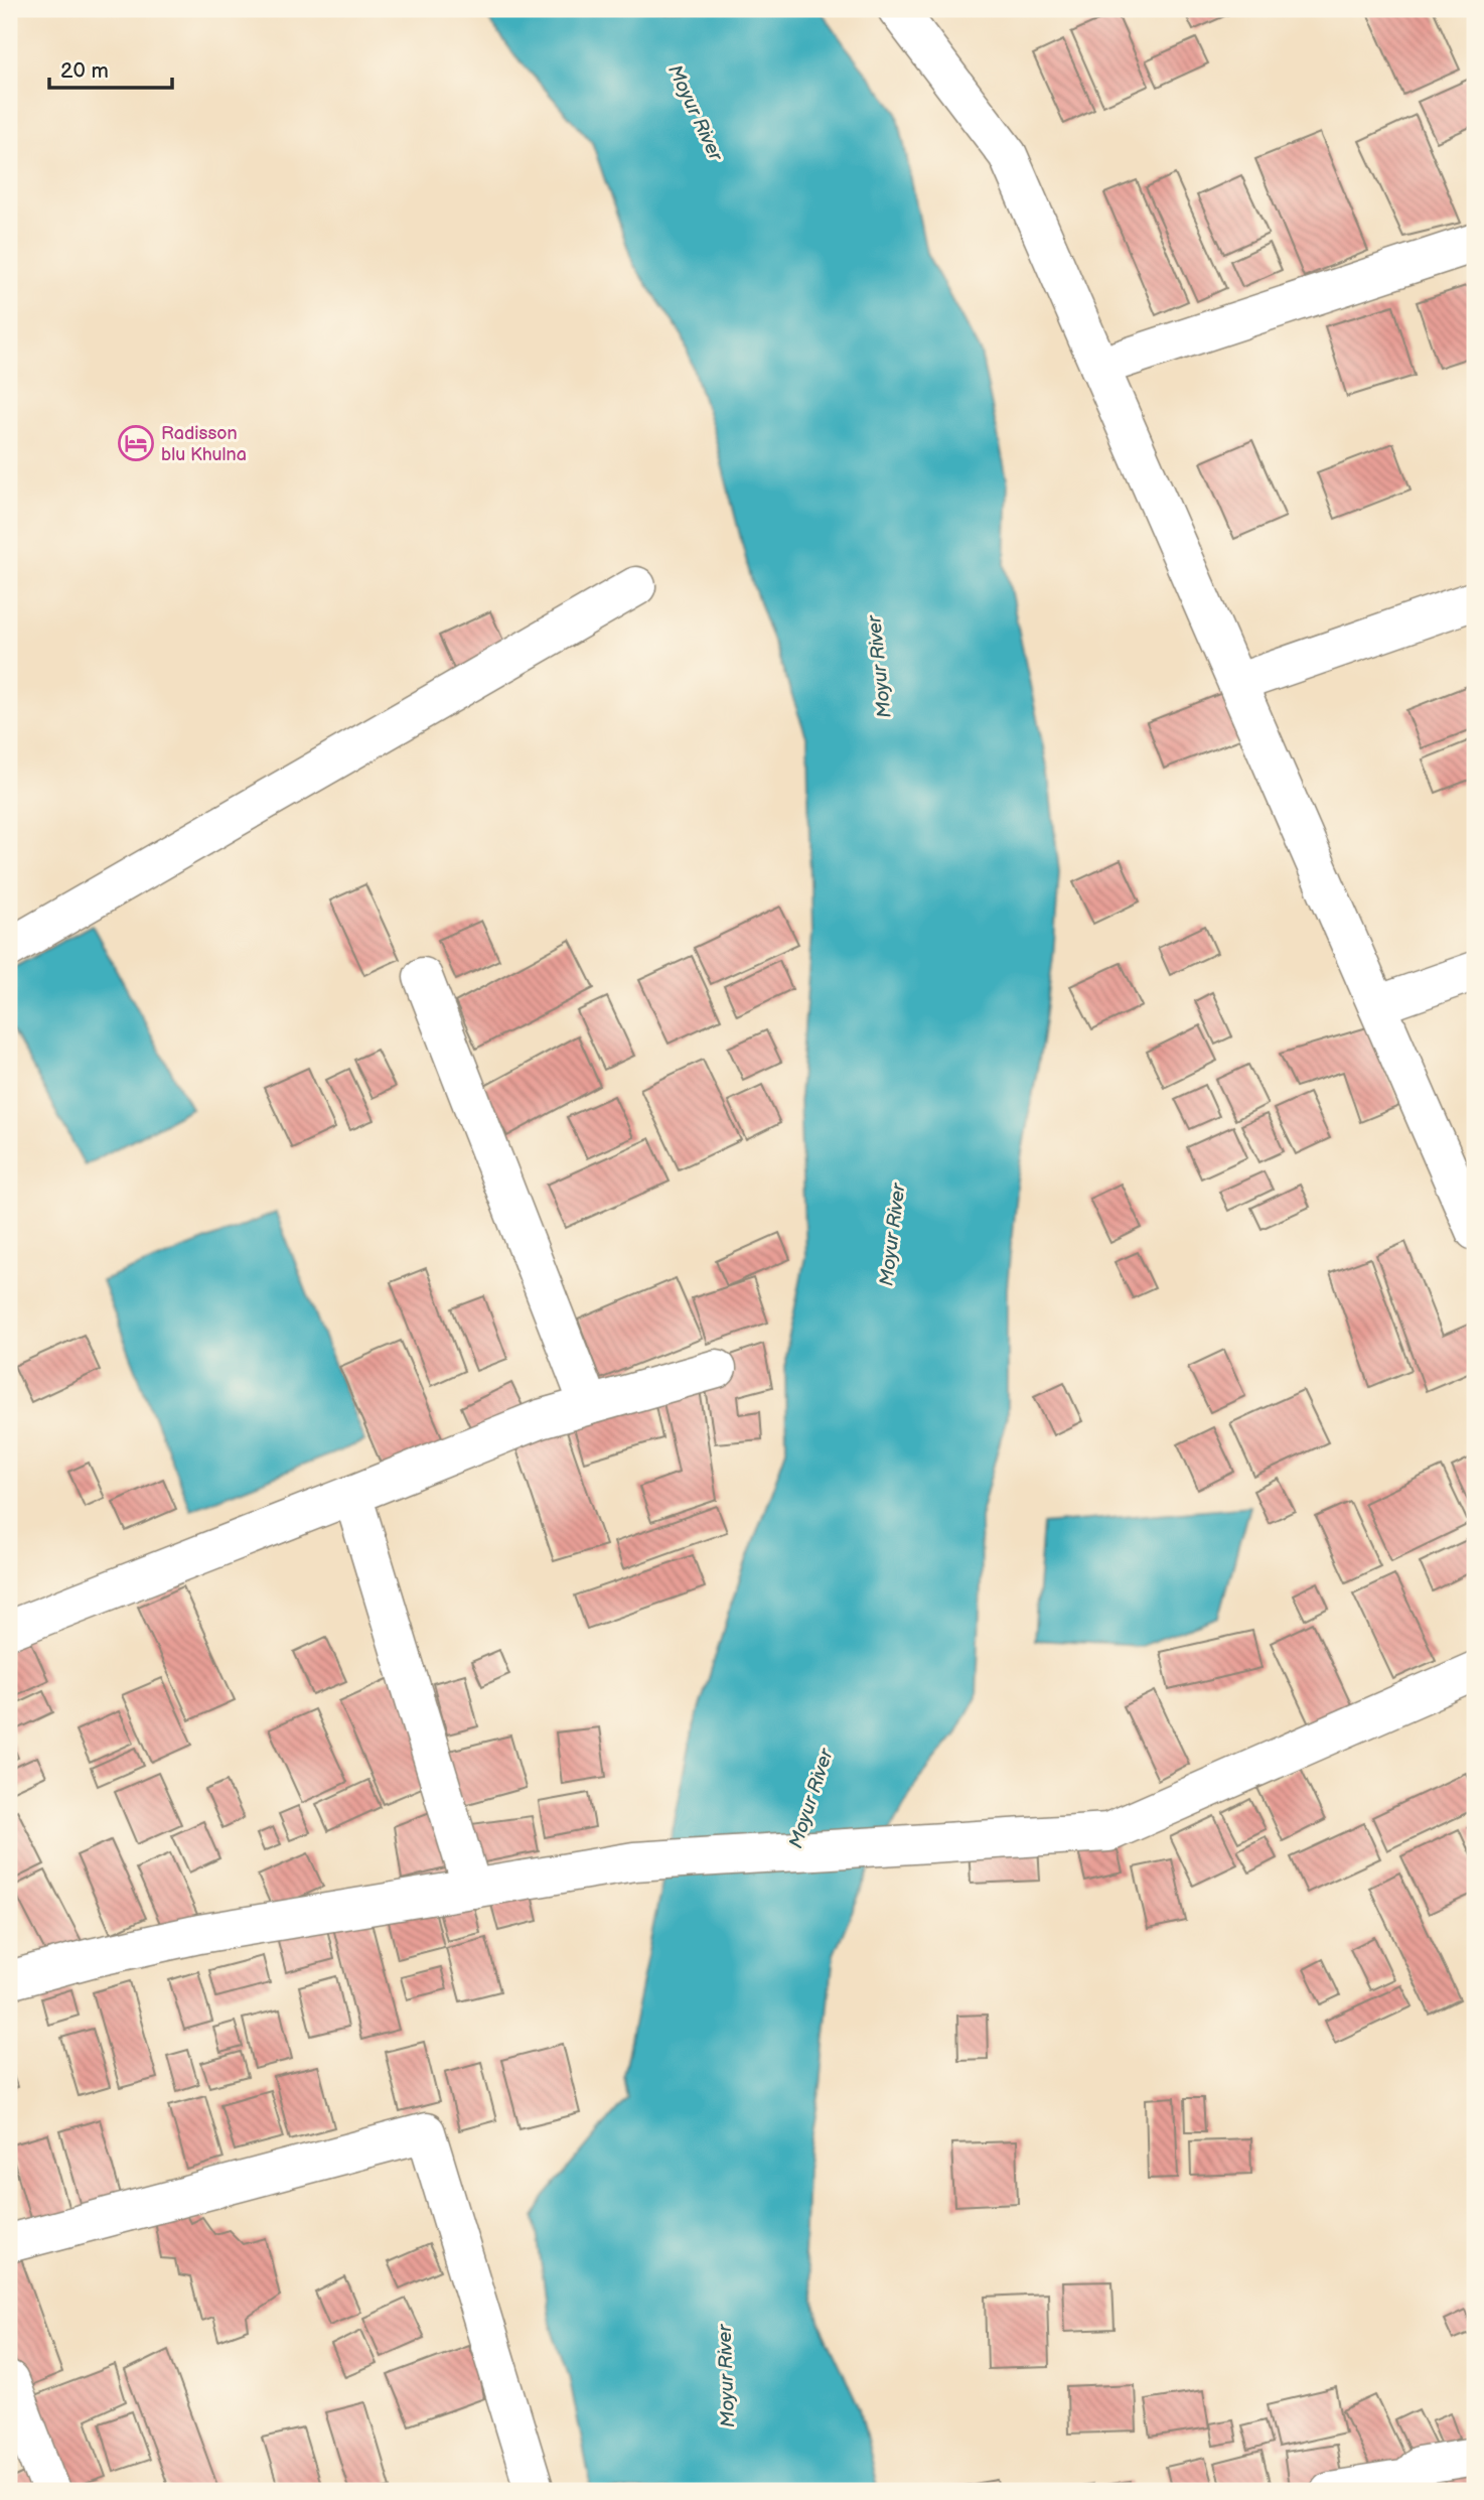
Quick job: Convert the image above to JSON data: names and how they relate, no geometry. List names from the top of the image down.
{
  "water": ["Moyur River"],
  "places": {
    "hotel": ["Radisson blu Khulna"]
  },
  "scale_bar": "20 m"
}
